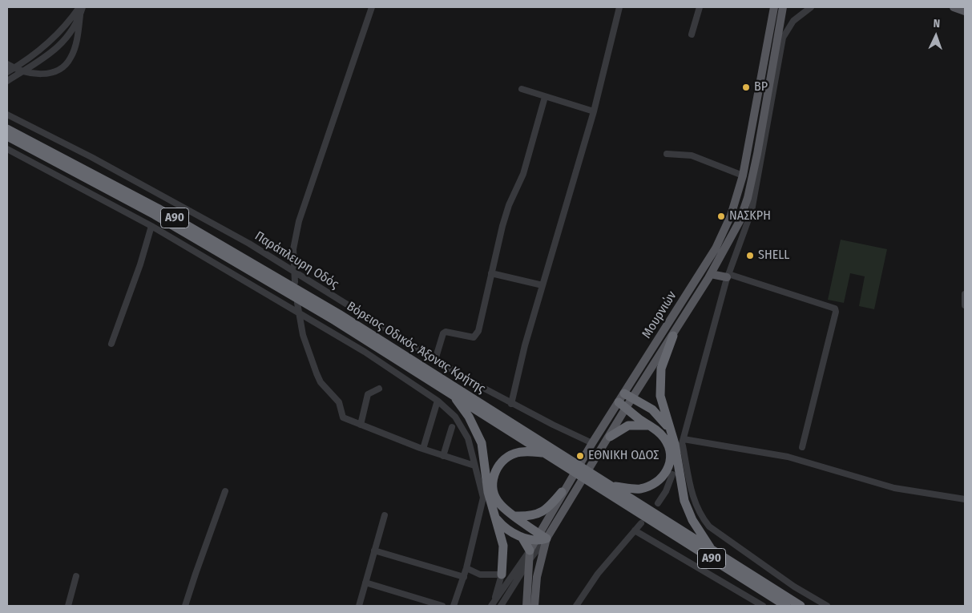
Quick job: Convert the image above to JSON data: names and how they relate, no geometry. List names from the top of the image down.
{
  "streets": {
    "highway": ["Α90", "Βόρειος Οδικός Άξονας Κρήτης"],
    "main road": ["Μουρνιών"],
    "street": ["Παράπλευρη Οδός"]
  },
  "places": [
    "BP",
    "ΝΑΣΚΡΗ",
    "SHELL",
    "ΕΘΝΙΚΗ ΟΔΟΣ"
  ],
  "north": "top"
}
